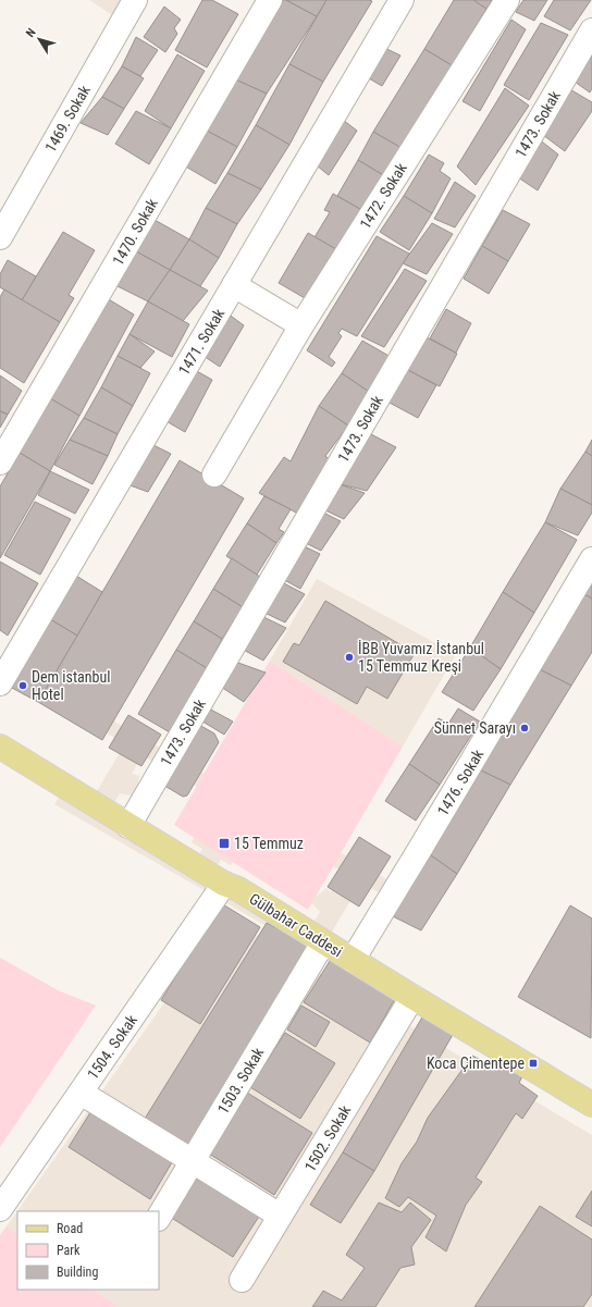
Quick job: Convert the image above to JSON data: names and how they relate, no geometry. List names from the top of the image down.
{
  "streets": {
    "main road": ["Gülbahar Caddesi"],
    "street": [
      "1469. Sokak",
      "1473. Sokak",
      "1472. Sokak",
      "1470. Sokak",
      "1471. Sokak",
      "1476. Sokak",
      "1504. Sokak",
      "1503. Sokak",
      "1502. Sokak"
    ]
  },
  "crossings": [
    ["1473. Sokak", "Gülbahar Caddesi"],
    ["1476. Sokak", "Gülbahar Caddesi"],
    ["Gülbahar Caddesi", "1504. Sokak"],
    ["Gülbahar Caddesi", "1503. Sokak"],
    ["Gülbahar Caddesi", "1502. Sokak"]
  ],
  "places": {
    "other": ["İBB Yuvamız İstanbul 15 Temmuz Kreşi", "Dem istanbul Hotel", "Sünnet Sarayı"],
    "transit": ["15 Temmuz", "Koca Çimentepe"]
  },
  "legend": ["Road", "Park", "Building"],
  "north": "top left"
}
